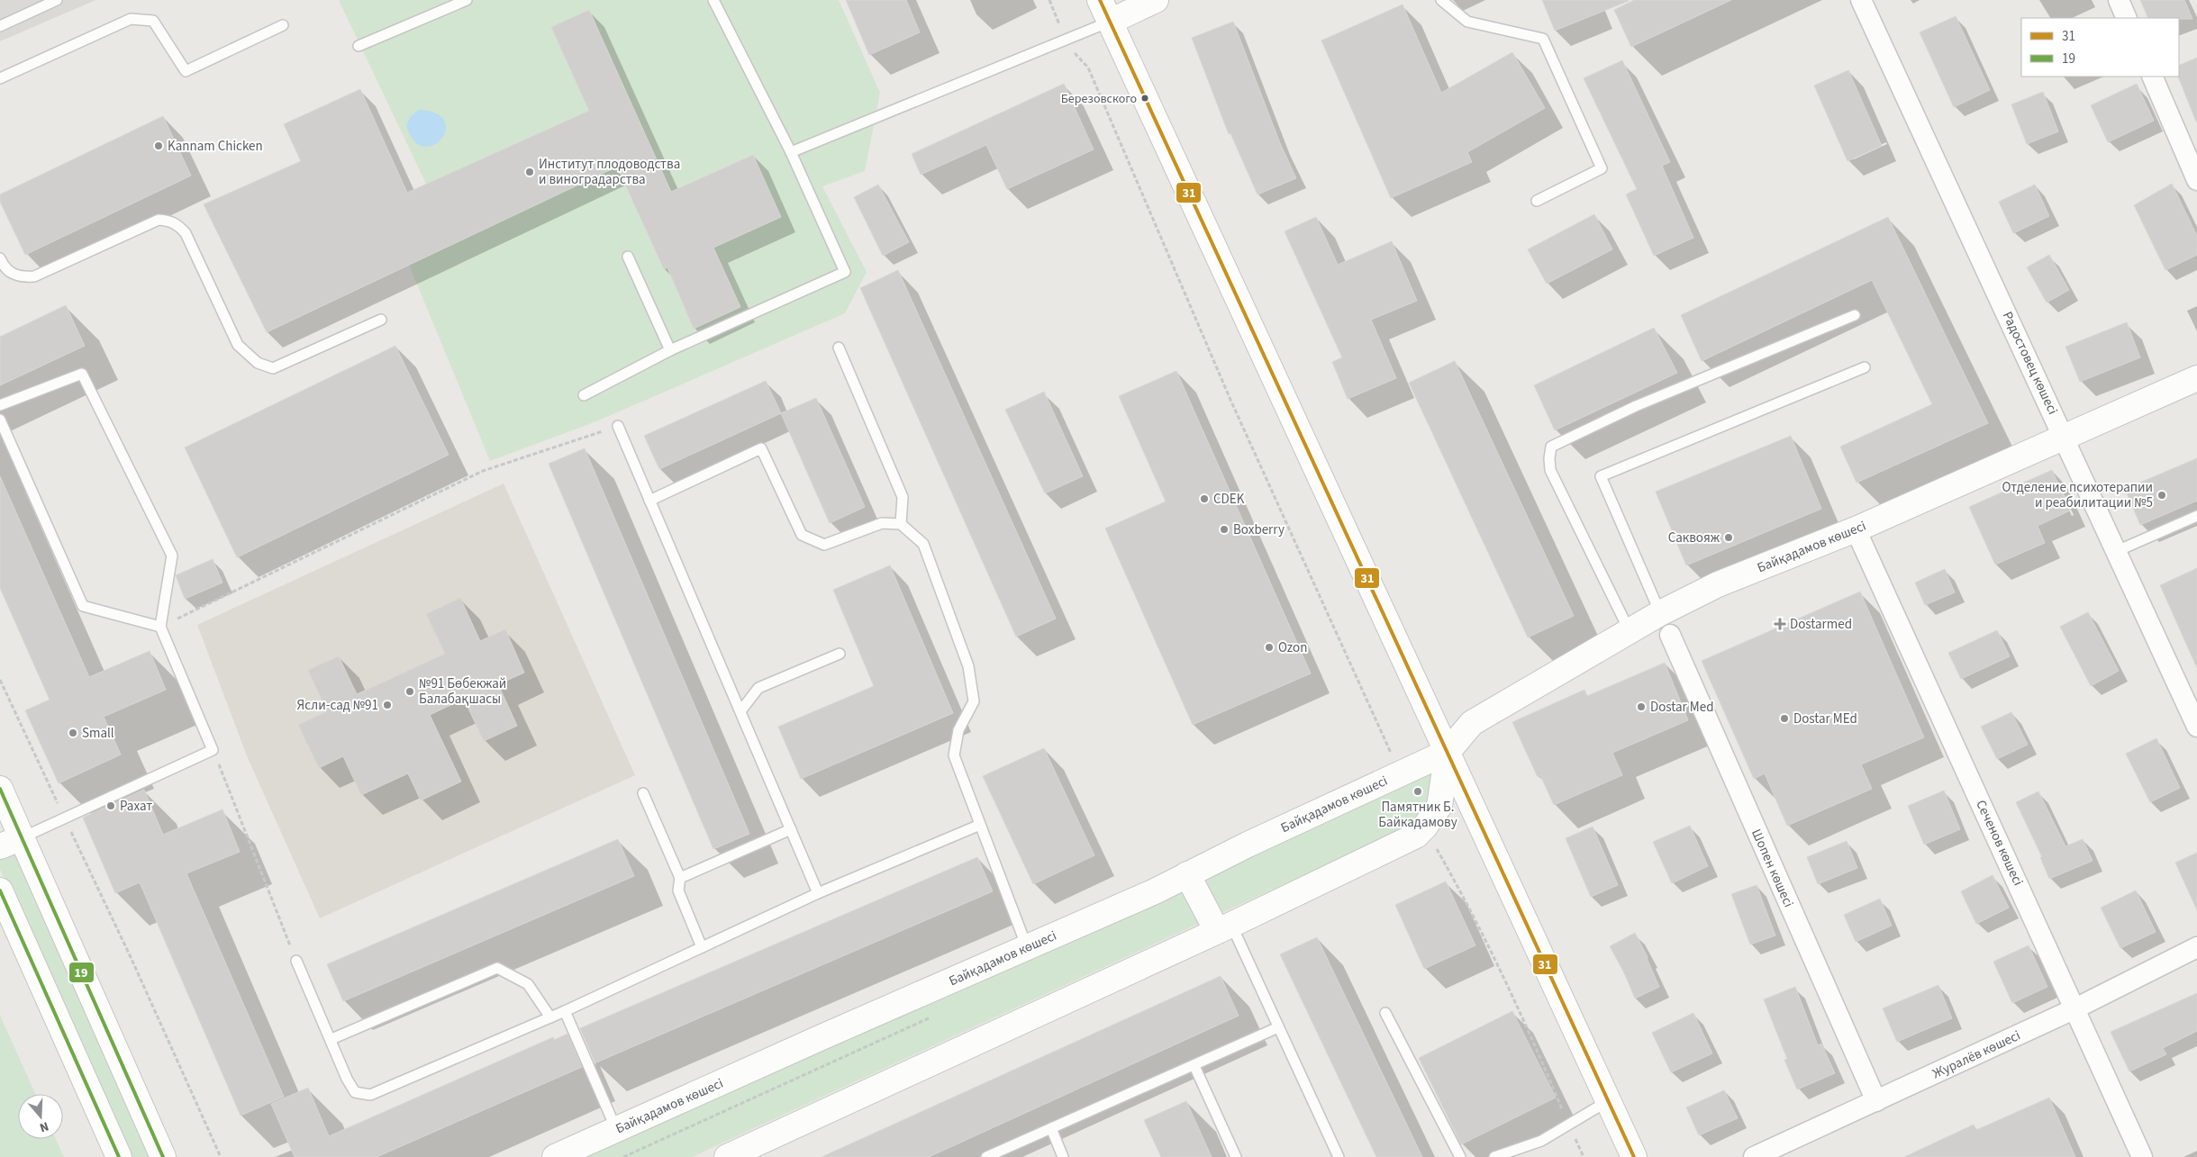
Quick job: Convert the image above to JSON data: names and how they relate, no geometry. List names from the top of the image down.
{
  "streets": {
    "street": [
      "Радостовец көшесі",
      "Байқадамов көшесі",
      "Сеченов көшесі",
      "Шопен көшесі",
      "Журалёв көшесі"
    ]
  },
  "crossings": [
    ["Радостовец көшесі", "Байқадамов көшесі"],
    ["Байқадамов көшесі", "Сеченов көшесі"],
    ["Байқадамов көшесі", "Шопен көшесі"],
    ["Сеченов көшесі", "Журалёв көшесі"],
    ["Шопен көшесі", "Журалёв көшесі"]
  ],
  "places": {
    "other": [
      "Березовского",
      "Kannam Chicken",
      "Институт плодоводства и виноградарства",
      "Отделение психотерапии и реабилитации №5",
      "CDEK",
      "Boxberry",
      "Саквояж",
      "Ozon",
      "№91 Бөбекжай Балабақшасы",
      "Ясли-сад №91",
      "Dostar Med",
      "Dostar MEd",
      "Small",
      "Памятник Б. Байкадамову",
      "Рахат"
    ],
    "health": ["Dostarmed"]
  },
  "lines": ["transit line 31", "transit line 19"],
  "legend": ["31", "19"],
  "north": "bottom"
}
